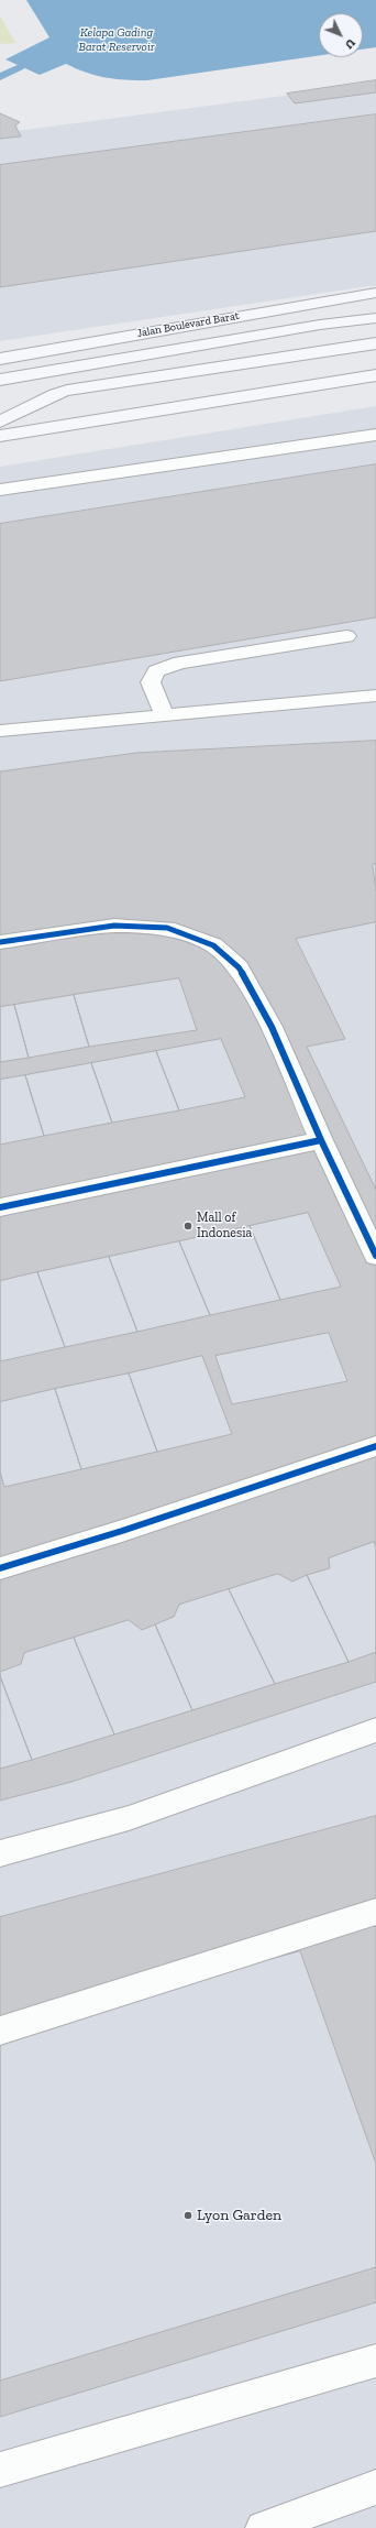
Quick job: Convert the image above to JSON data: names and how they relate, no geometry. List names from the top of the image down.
{
  "streets": {
    "main road": ["Jalan Boulevard Barat"]
  },
  "water": ["Kelapa Gading Barat Reservoir"],
  "places": ["Mall of Indonesia", "Lyon Garden"],
  "north": "bottom right"
}
